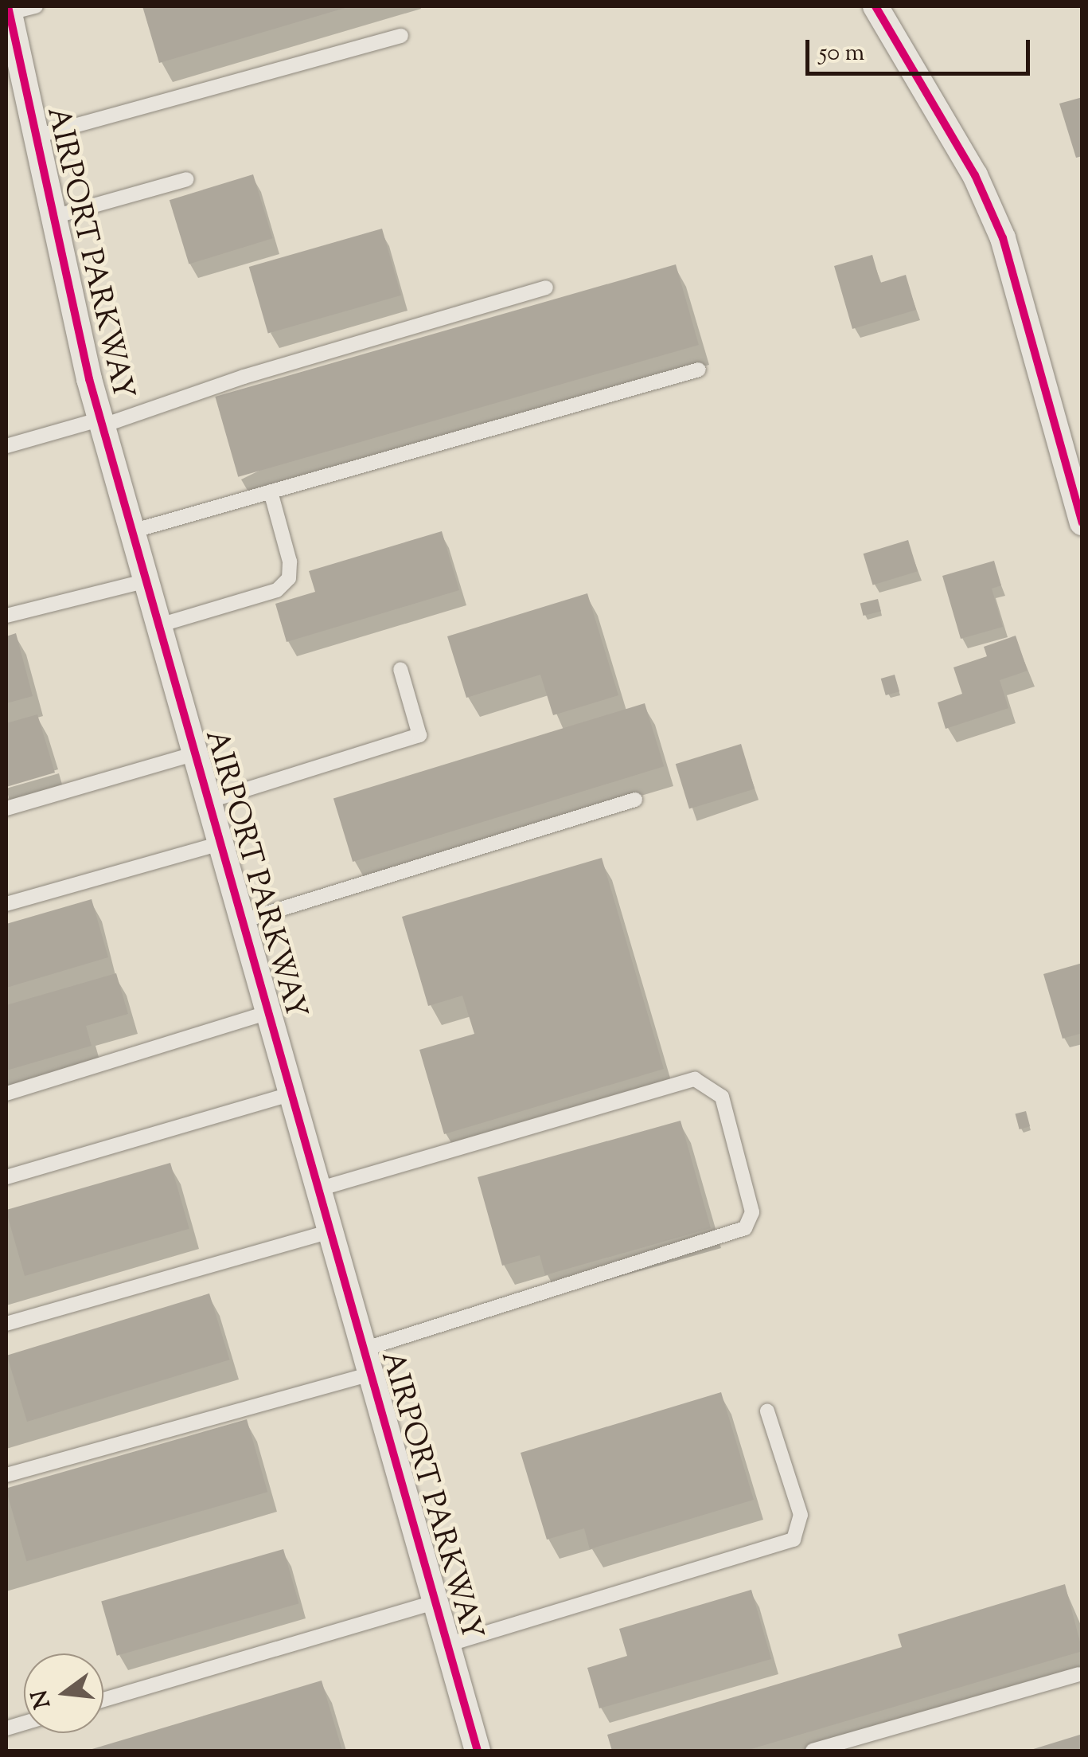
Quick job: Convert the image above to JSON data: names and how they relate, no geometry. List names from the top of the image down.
{
  "streets": {
    "street": ["AIRPORT PARKWAY"]
  },
  "scale_bar": "50 m",
  "north": "left"
}
